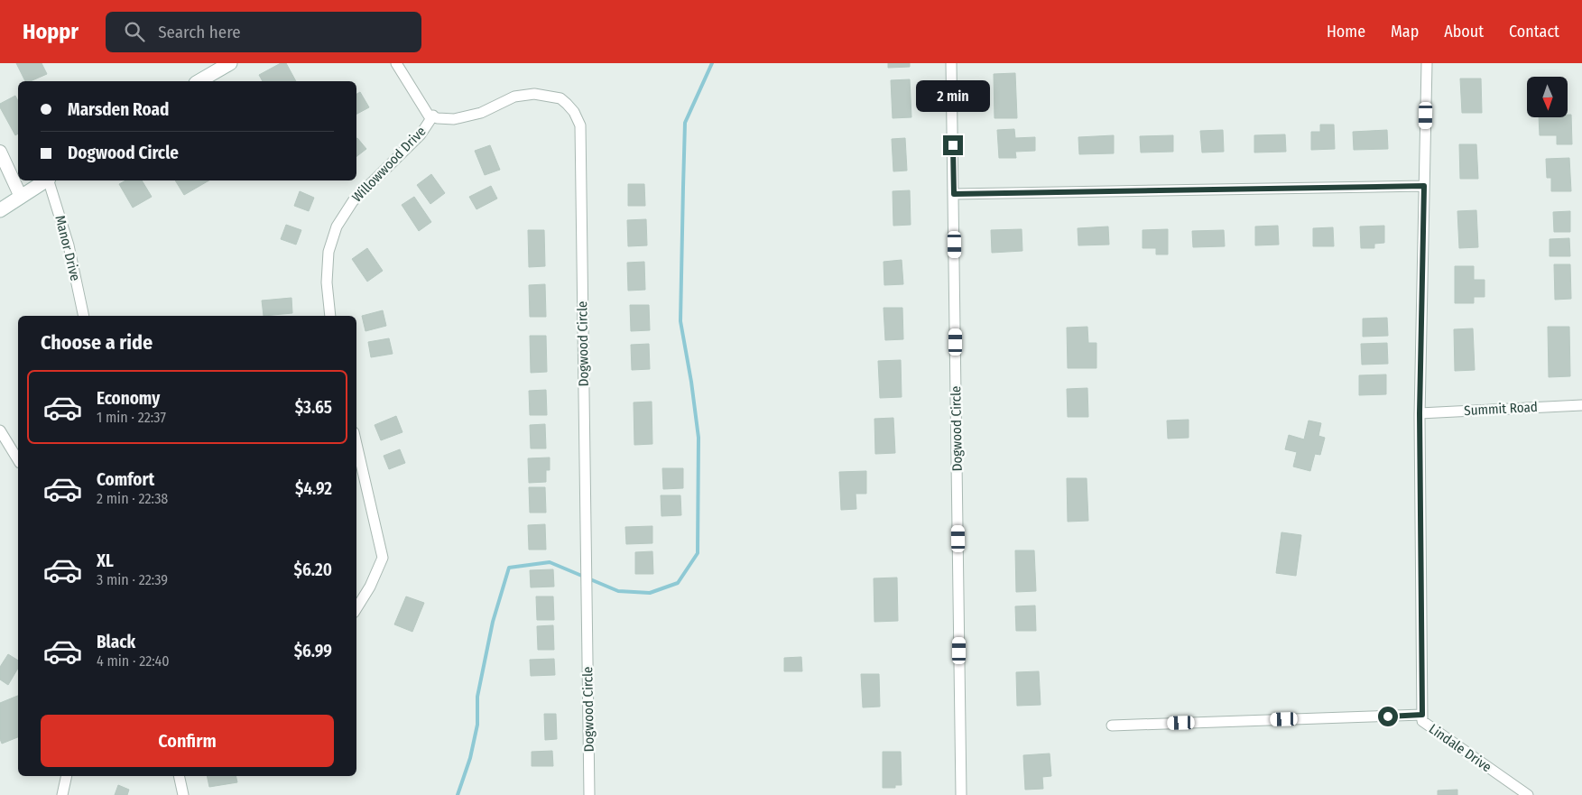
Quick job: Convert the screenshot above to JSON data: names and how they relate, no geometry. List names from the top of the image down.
{
  "streets": {
    "street": [
      "Willowwood Drive",
      "Manor Drive",
      "Dogwood Circle",
      "Summit Road",
      "Lindale Drive"
    ]
  },
  "crossings": [
    ["Willowwood Drive", "Dogwood Circle"],
    ["Summit Road", "Lindale Drive"]
  ],
  "north": "bottom",
  "page": {
    "header": "Hoppr",
    "search": "Search here",
    "nav": [
      "Home",
      "Map",
      "About",
      "Contact"
    ],
    "bubble": "2 min",
    "banner": ["Marsden Road", "Dogwood Circle"],
    "heading": "Choose a ride",
    "list": [
      {
        "name": "Economy",
        "note": "1 min · 22:37",
        "value": "$3.65"
      },
      {
        "name": "Comfort",
        "note": "2 min · 22:38",
        "value": "$4.92"
      },
      {
        "name": "XL",
        "note": "3 min · 22:39",
        "value": "$6.20"
      },
      {
        "name": "Black",
        "note": "4 min · 22:40",
        "value": "$6.99"
      }
    ],
    "buttons": "Confirm"
  }
}
